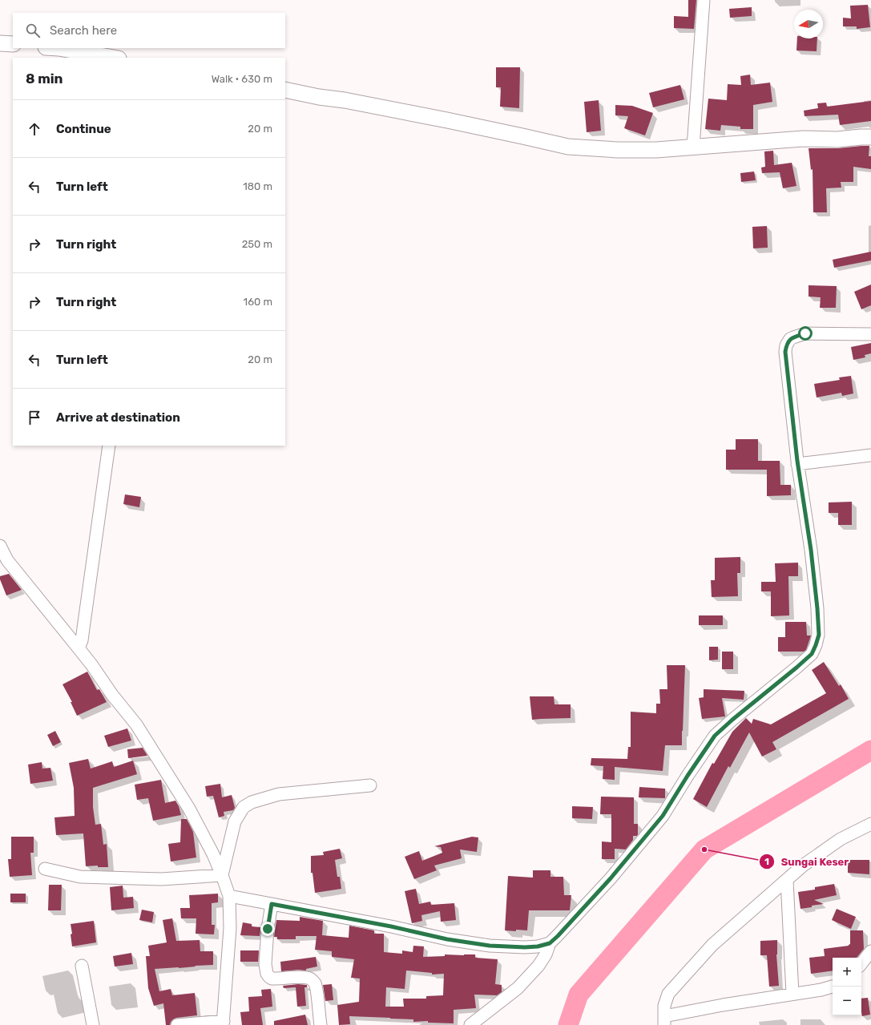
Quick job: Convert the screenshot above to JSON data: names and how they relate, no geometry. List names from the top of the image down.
{
  "places": ["Sungai Keser"],
  "north": "left",
  "page": {
    "search": "Search here",
    "heading": ["8 min", "Walk · 630 m"],
    "list": [
      ["Continue", "20 m"],
      ["Turn left", "180 m"],
      ["Turn right", "250 m"],
      ["Turn right", "160 m"],
      ["Turn left", "20 m"],
      "Arrive at destination"
    ],
    "map_buttons": ["+", "−"]
  }
}
